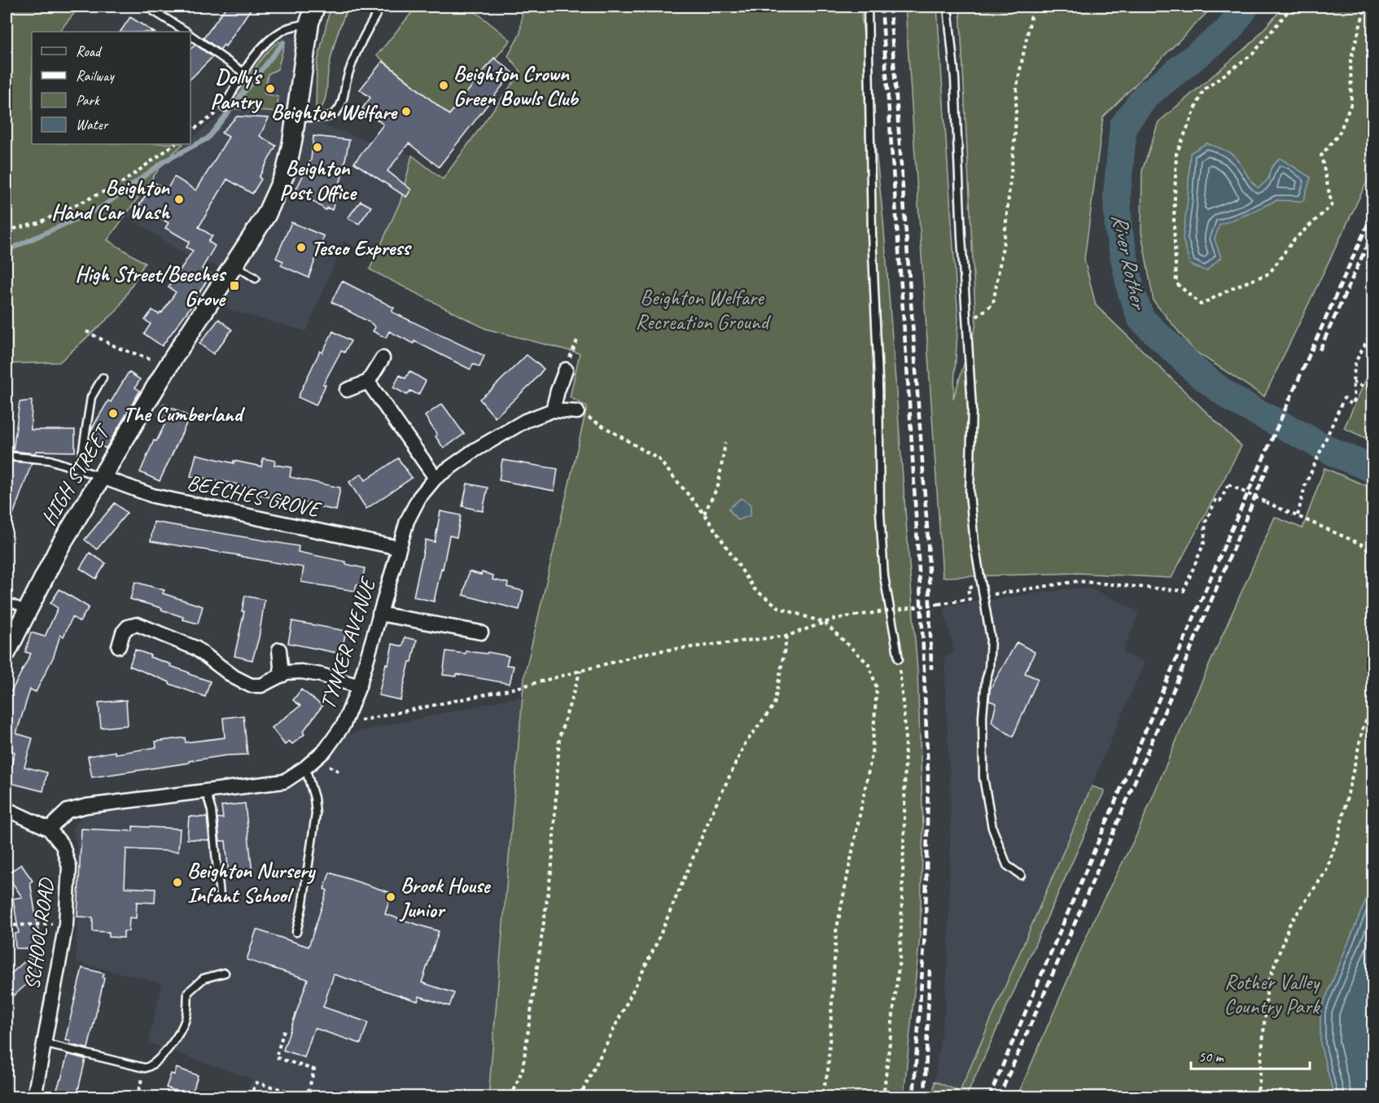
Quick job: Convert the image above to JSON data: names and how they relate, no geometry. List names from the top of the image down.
{
  "streets": {
    "street": [
      "HIGH STREET",
      "BEECHES GROVE",
      "TYNKER AVENUE",
      "SCHOOL ROAD"
    ]
  },
  "crossings": [
    ["HIGH STREET", "BEECHES GROVE"],
    ["BEECHES GROVE", "TYNKER AVENUE"],
    ["TYNKER AVENUE", "SCHOOL ROAD"]
  ],
  "water": ["River Rother"],
  "parks": ["Beighton Welfare Recreation Ground", "Rother Valley Country Park"],
  "places": {
    "other": [
      "Beighton Crown Green Bowls Club",
      "Dolly's Pantry",
      "Beighton Welfare",
      "Beighton Post Office",
      "Beighton Hand Car Wash",
      "Tesco Express",
      "The Cumberland",
      "Beighton Nursery Infant School",
      "Brook House Junior"
    ],
    "transit": ["High Street/Beeches Grove"]
  },
  "legend": [
    "Road",
    "Railway",
    "Park",
    "Water"
  ],
  "scale_bar": "50 m"
}
